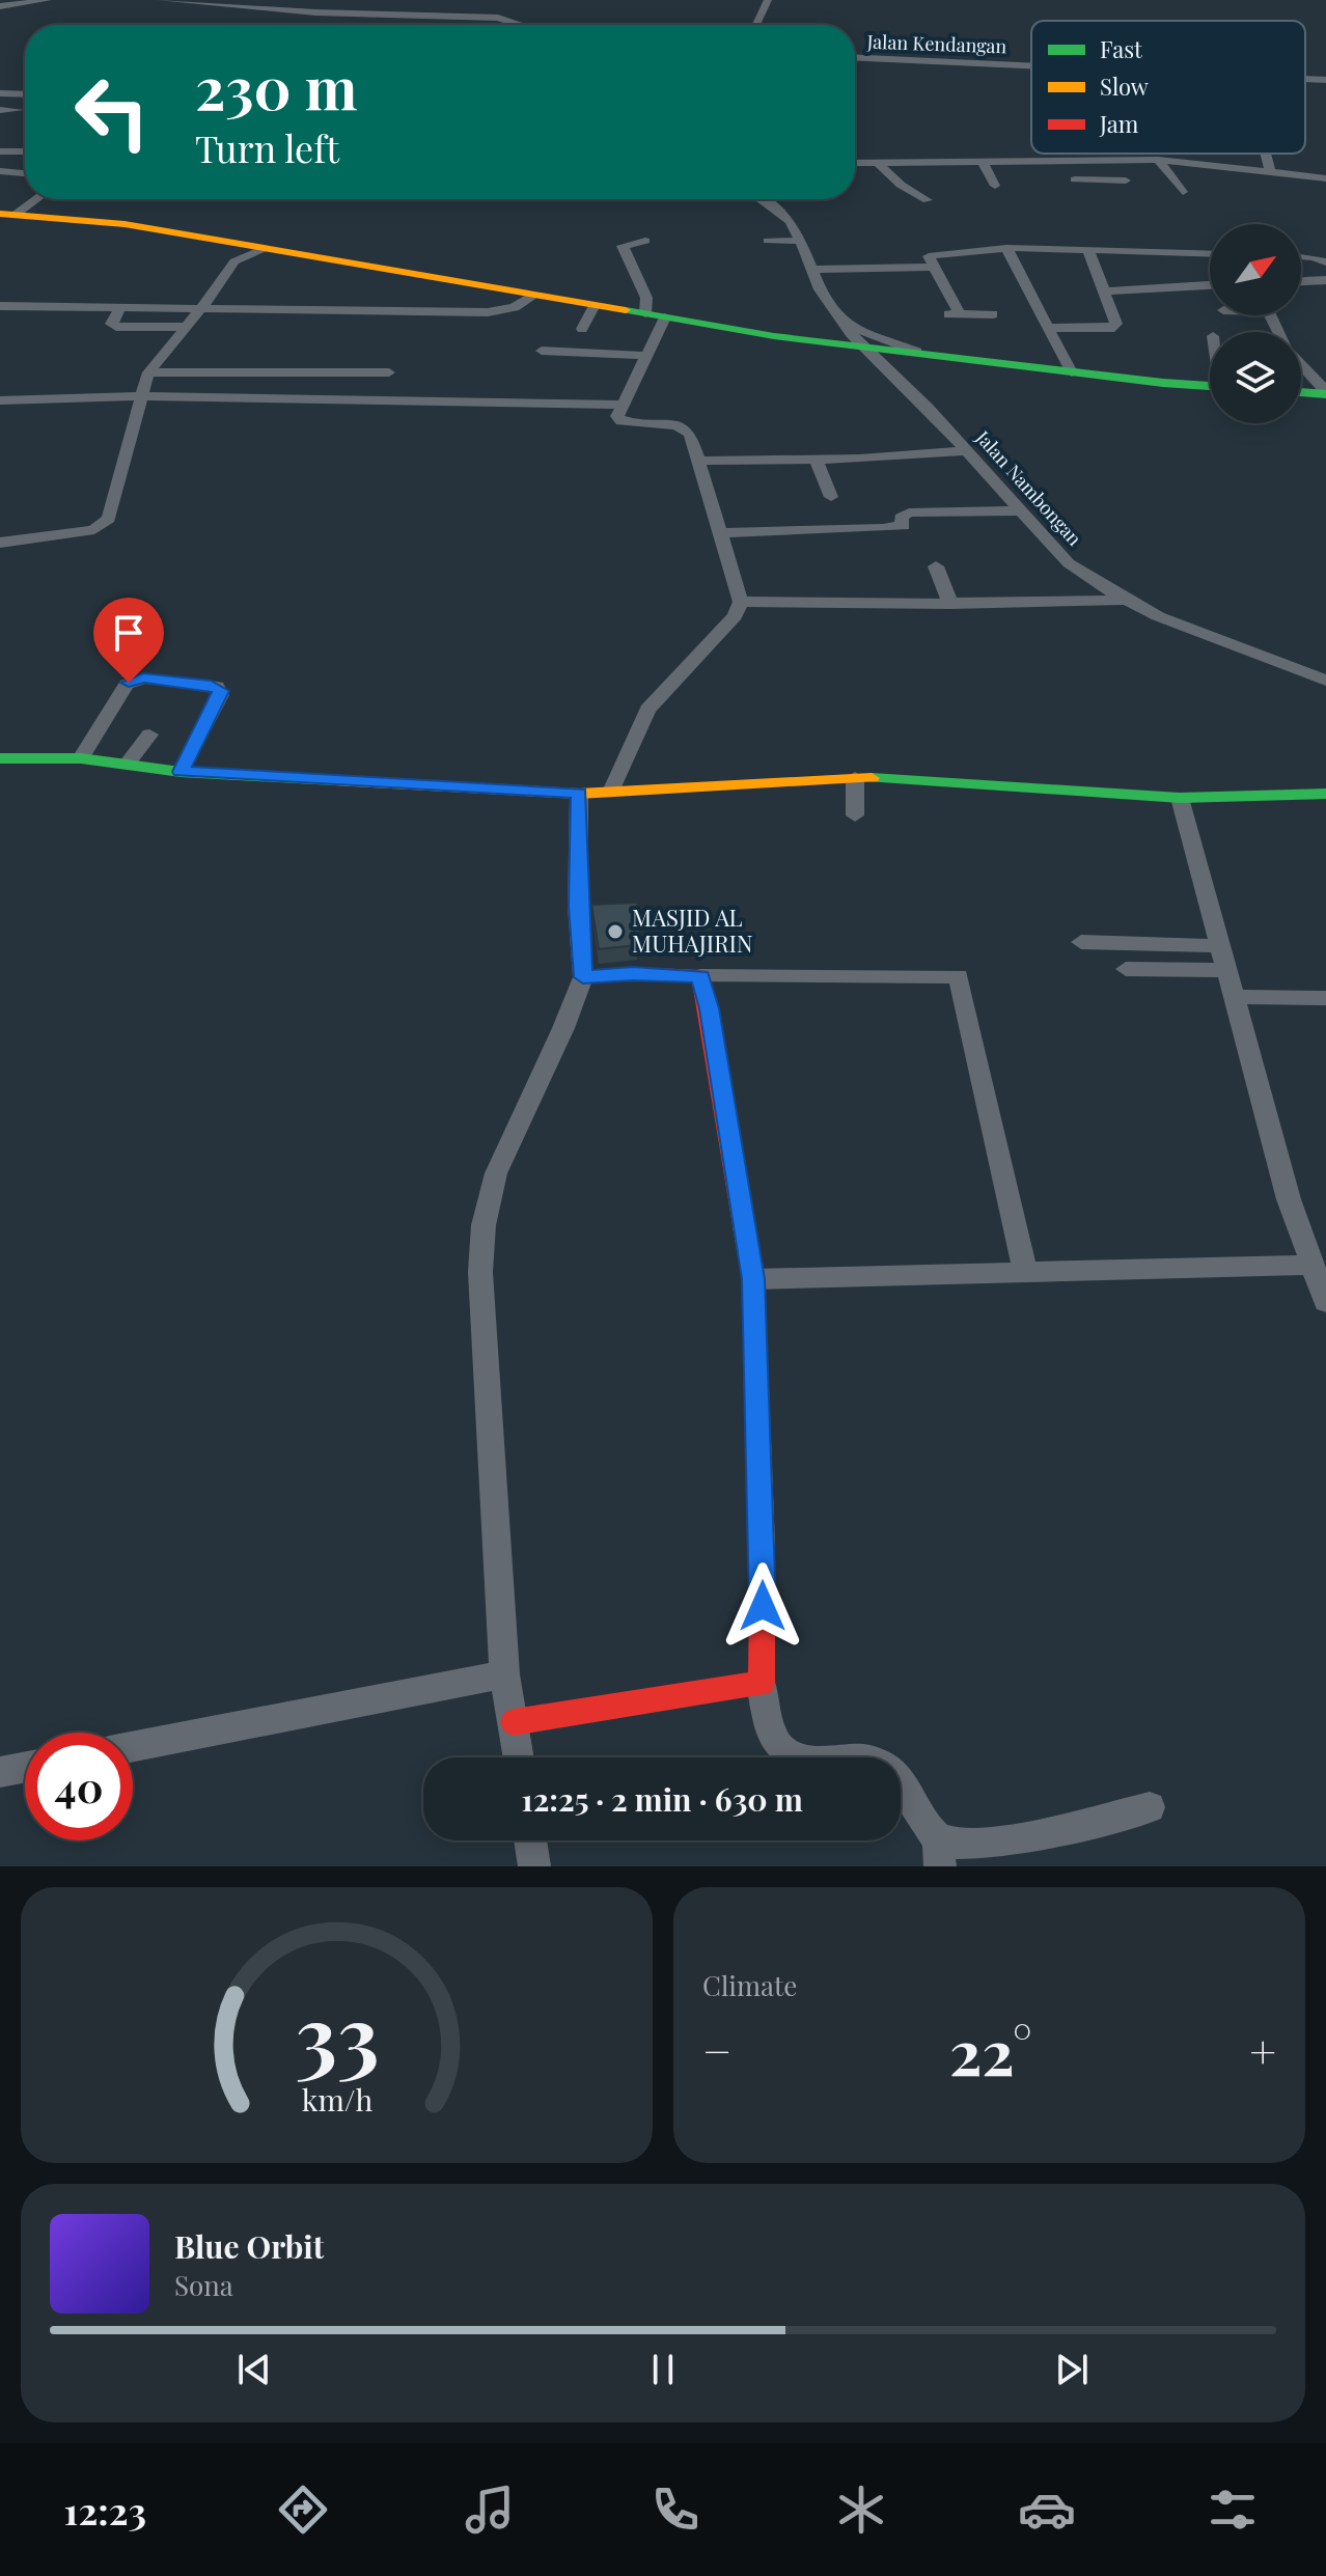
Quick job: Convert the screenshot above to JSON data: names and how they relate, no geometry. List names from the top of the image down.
{
  "streets": {
    "street": ["Jalan Kendangan", "Jalan Nambongan"]
  },
  "places": ["MASJID AL MUHAJIRIN"],
  "legend": ["Fast", "Slow", "Jam"],
  "north": "top right",
  "page": {
    "turn": ["230 m", "Turn left"],
    "limit": "40",
    "trip": "12:25 · 2 min · 630 m",
    "tile": "Climate",
    "heat": ["−", "22°", "+"],
    "song": ["Blue Orbit", "Sona"],
    "tabs": "12:23",
    "gauge": ["33", "km/h"]
  }
}
